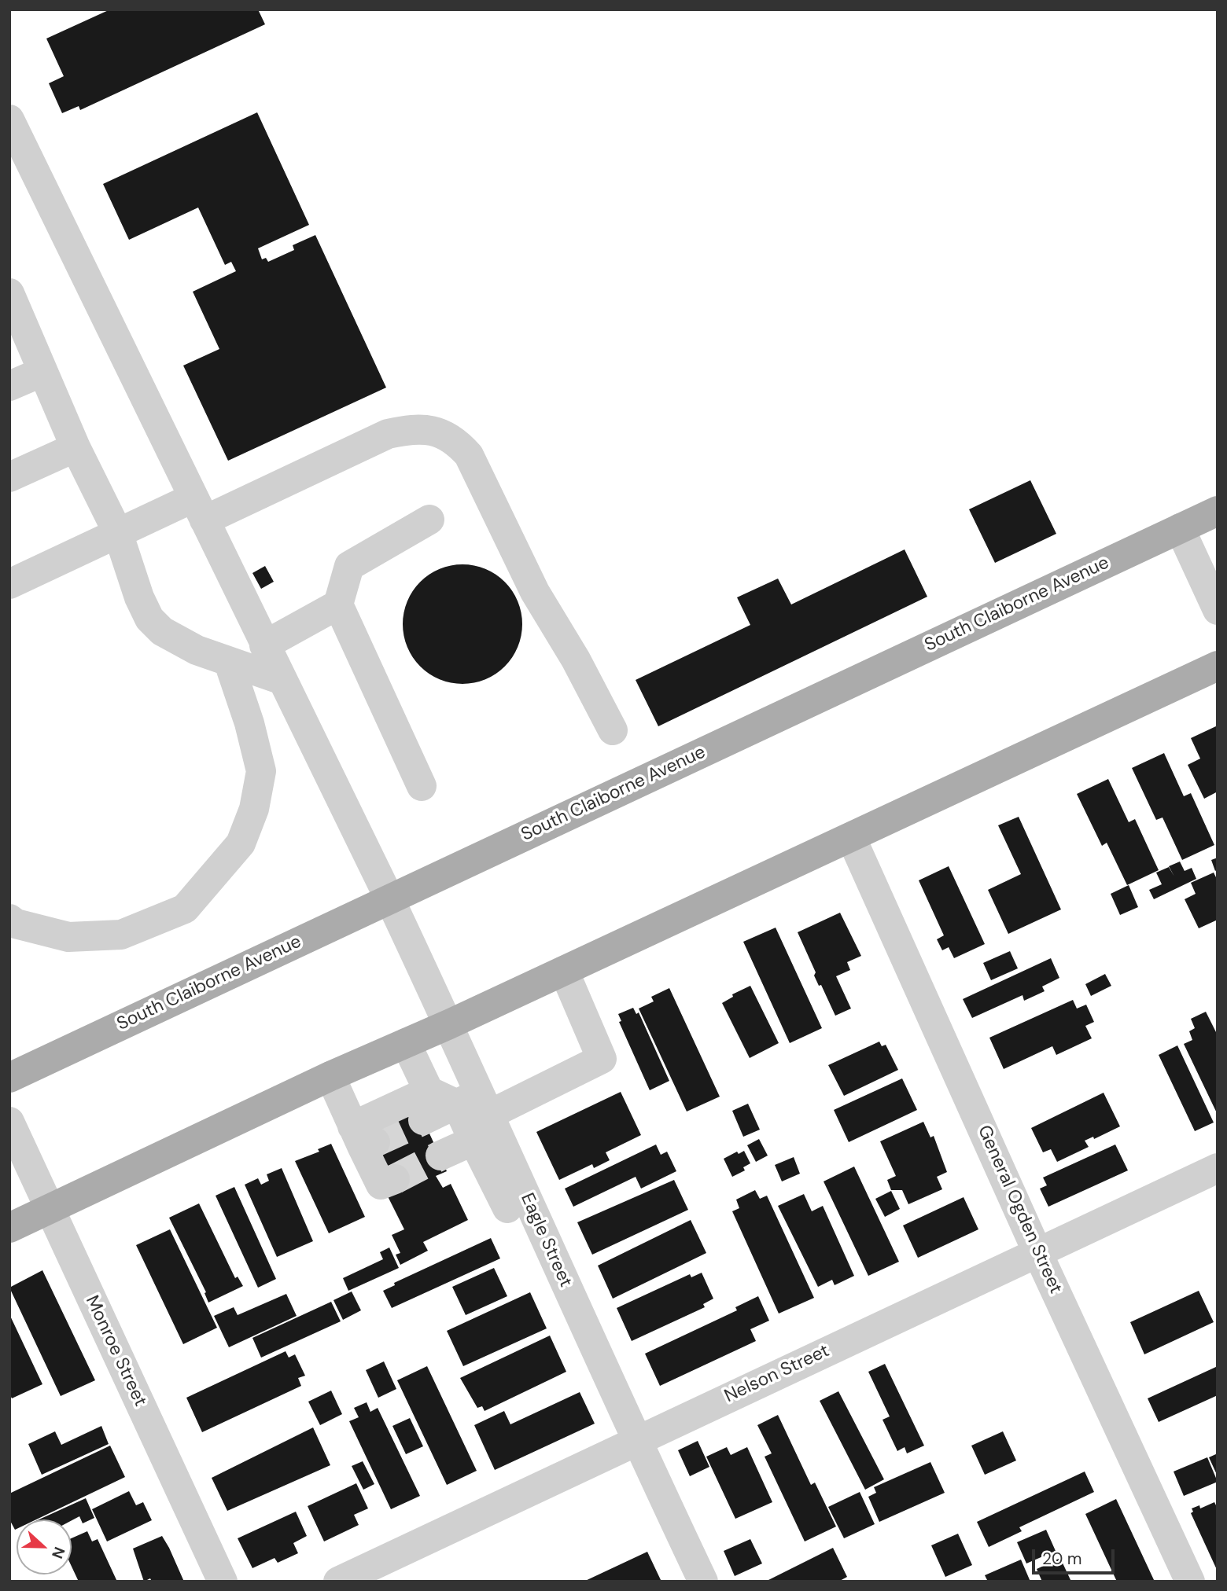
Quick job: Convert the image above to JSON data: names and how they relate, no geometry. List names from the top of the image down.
{
  "streets": {
    "main road": ["South Claiborne Avenue"],
    "street": [
      "General Ogden Street",
      "Eagle Street",
      "Monroe Street",
      "Nelson Street"
    ]
  },
  "crossings": [
    ["South Claiborne Avenue", "Eagle Street"],
    ["General Ogden Street", "Nelson Street"],
    ["Eagle Street", "Nelson Street"]
  ],
  "scale_bar": "20 m",
  "north": "right"
}
